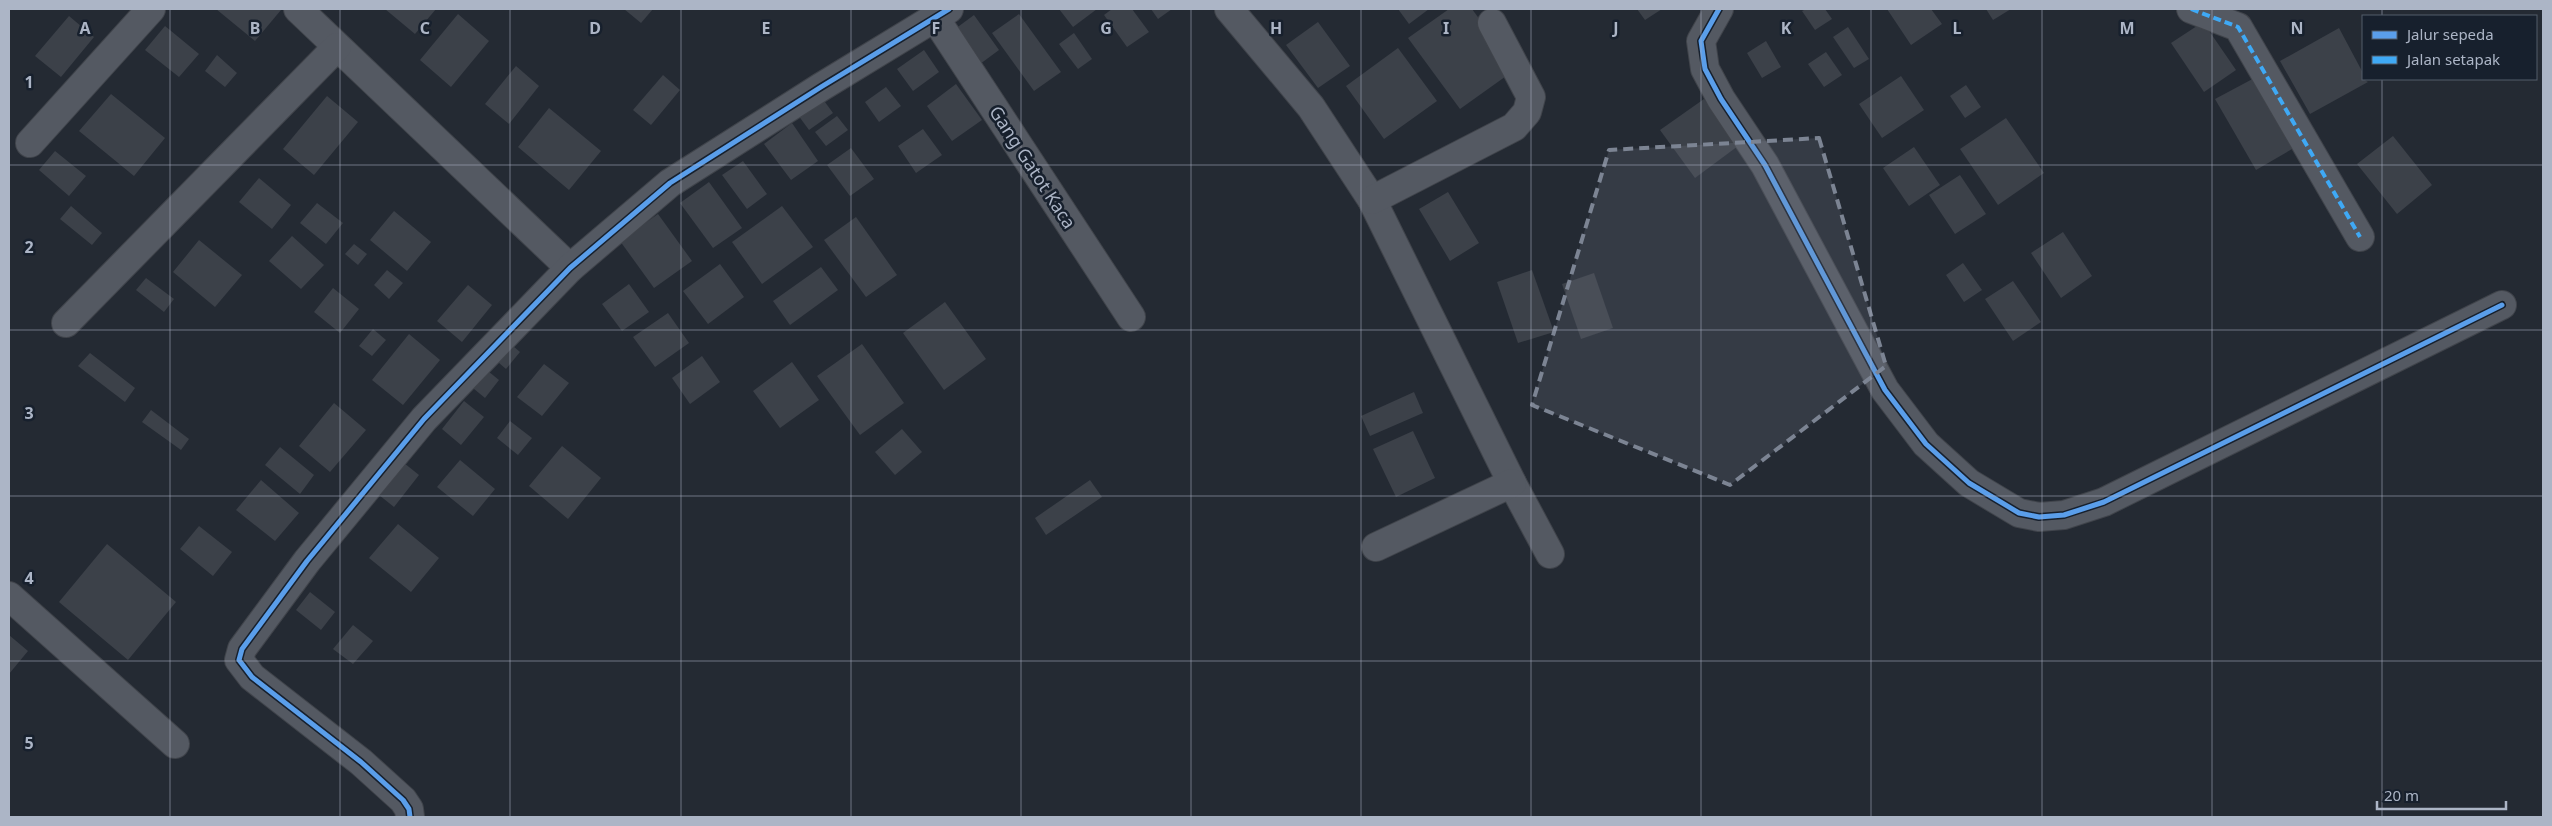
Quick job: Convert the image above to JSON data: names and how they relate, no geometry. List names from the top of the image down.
{
  "streets": {
    "street": ["Gang Gatot Kaca"]
  },
  "legend": ["Jalur sepeda", "Jalan setapak"],
  "scale_bar": "20 m",
  "grid": {
    "columns": [
      "A",
      "B",
      "C",
      "D",
      "E",
      "F",
      "G",
      "H",
      "I",
      "J",
      "K",
      "L",
      "M",
      "N"
    ],
    "rows": [
      "1",
      "2",
      "3",
      "4",
      "5"
    ]
  }
}
